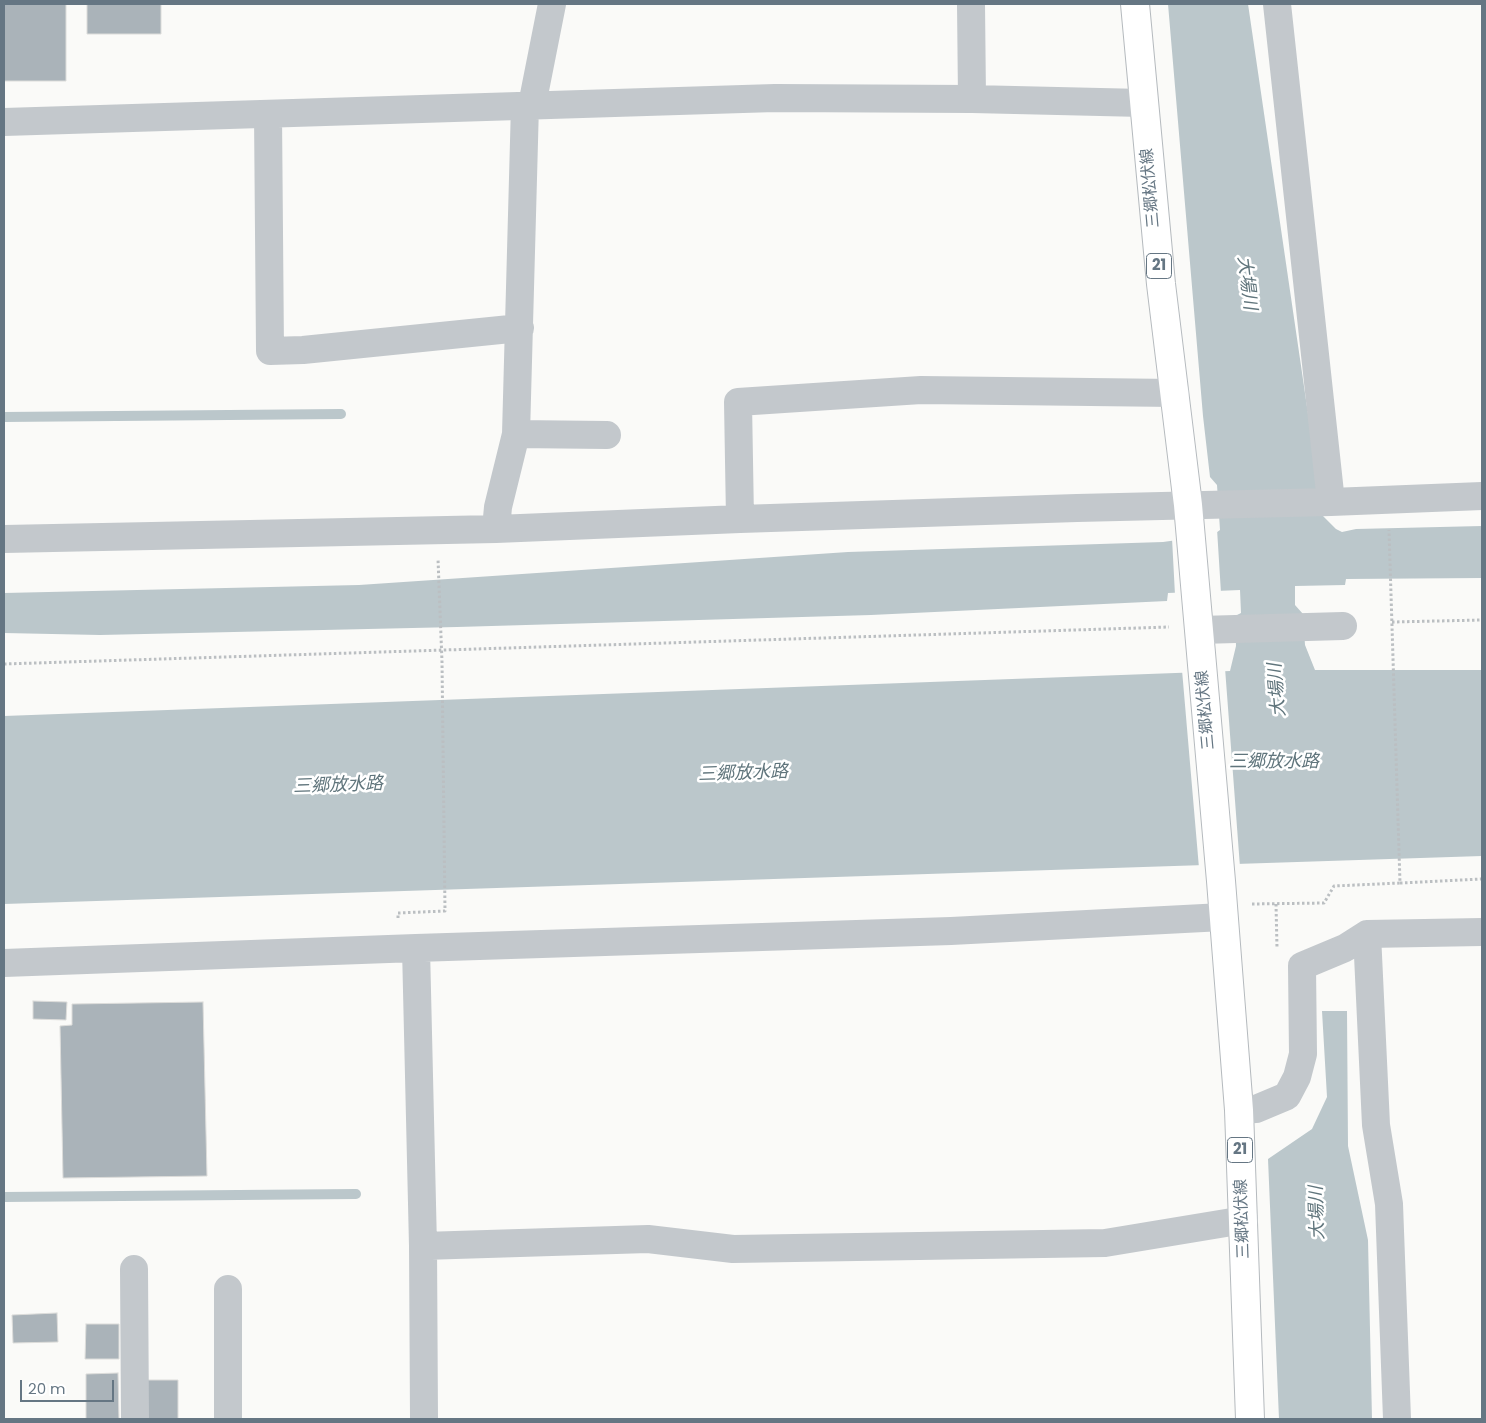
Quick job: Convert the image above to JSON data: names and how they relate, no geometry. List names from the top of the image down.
{
  "streets": {
    "main road": ["三郷松伏線", "21"]
  },
  "water": ["大場川", "三郷放水路"],
  "scale_bar": "20 m"
}
